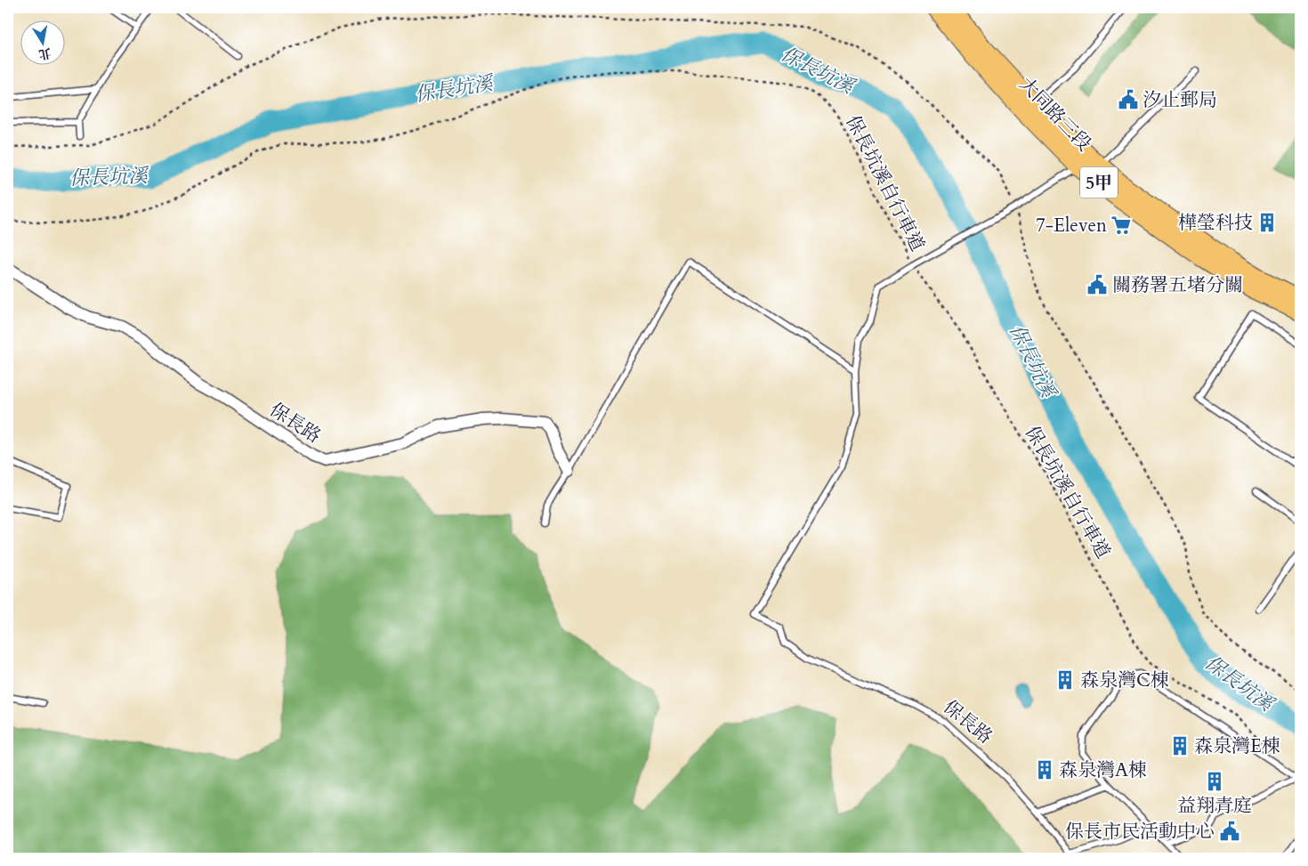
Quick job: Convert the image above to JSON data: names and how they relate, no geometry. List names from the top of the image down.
{
  "streets": {
    "main road": ["大同路三段", "5甲"],
    "street": ["保長路"],
    "path": ["保長坑溪自行車道"]
  },
  "water": ["保長坑溪"],
  "places": {
    "public building": ["汐止郵局", "關務署五堵分關", "保長市民活動中心"],
    "building": [
      "樺瑩科技",
      "森泉灣C棟",
      "森泉灣E棟",
      "森泉灣A棟",
      "益翔青庭"
    ],
    "supermarket": ["7-Eleven"]
  },
  "north": "bottom"
}
